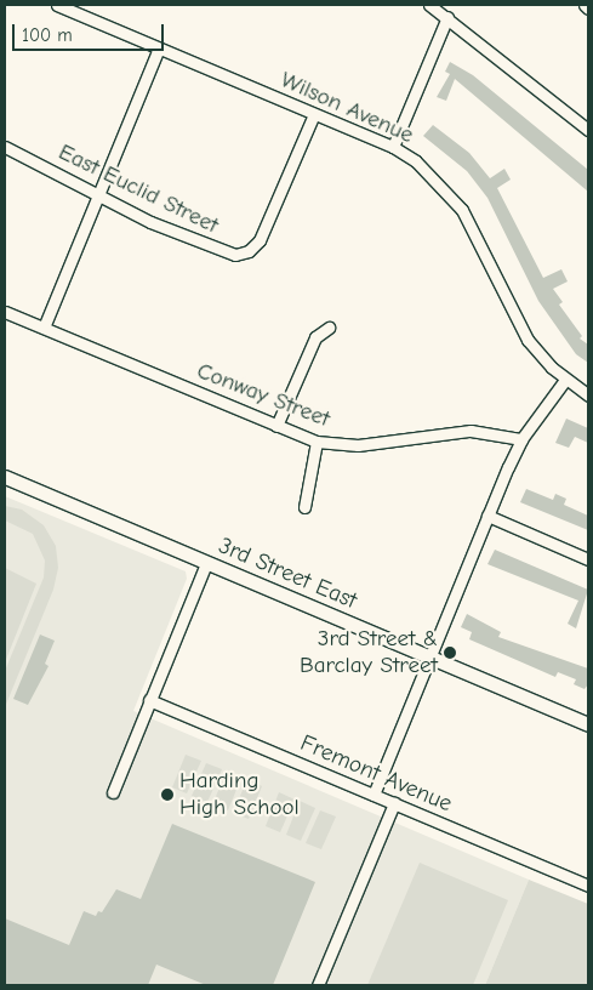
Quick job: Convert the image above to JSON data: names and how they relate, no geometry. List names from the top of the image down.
{
  "streets": {
    "street": [
      "Wilson Avenue",
      "East Euclid Street",
      "Conway Street",
      "3rd Street East",
      "Fremont Avenue"
    ]
  },
  "crossings": [
    ["Wilson Avenue", "East Euclid Street"]
  ],
  "places": ["3rd Street & Barclay Street", "Harding High School"],
  "scale_bar": "100 m"
}
